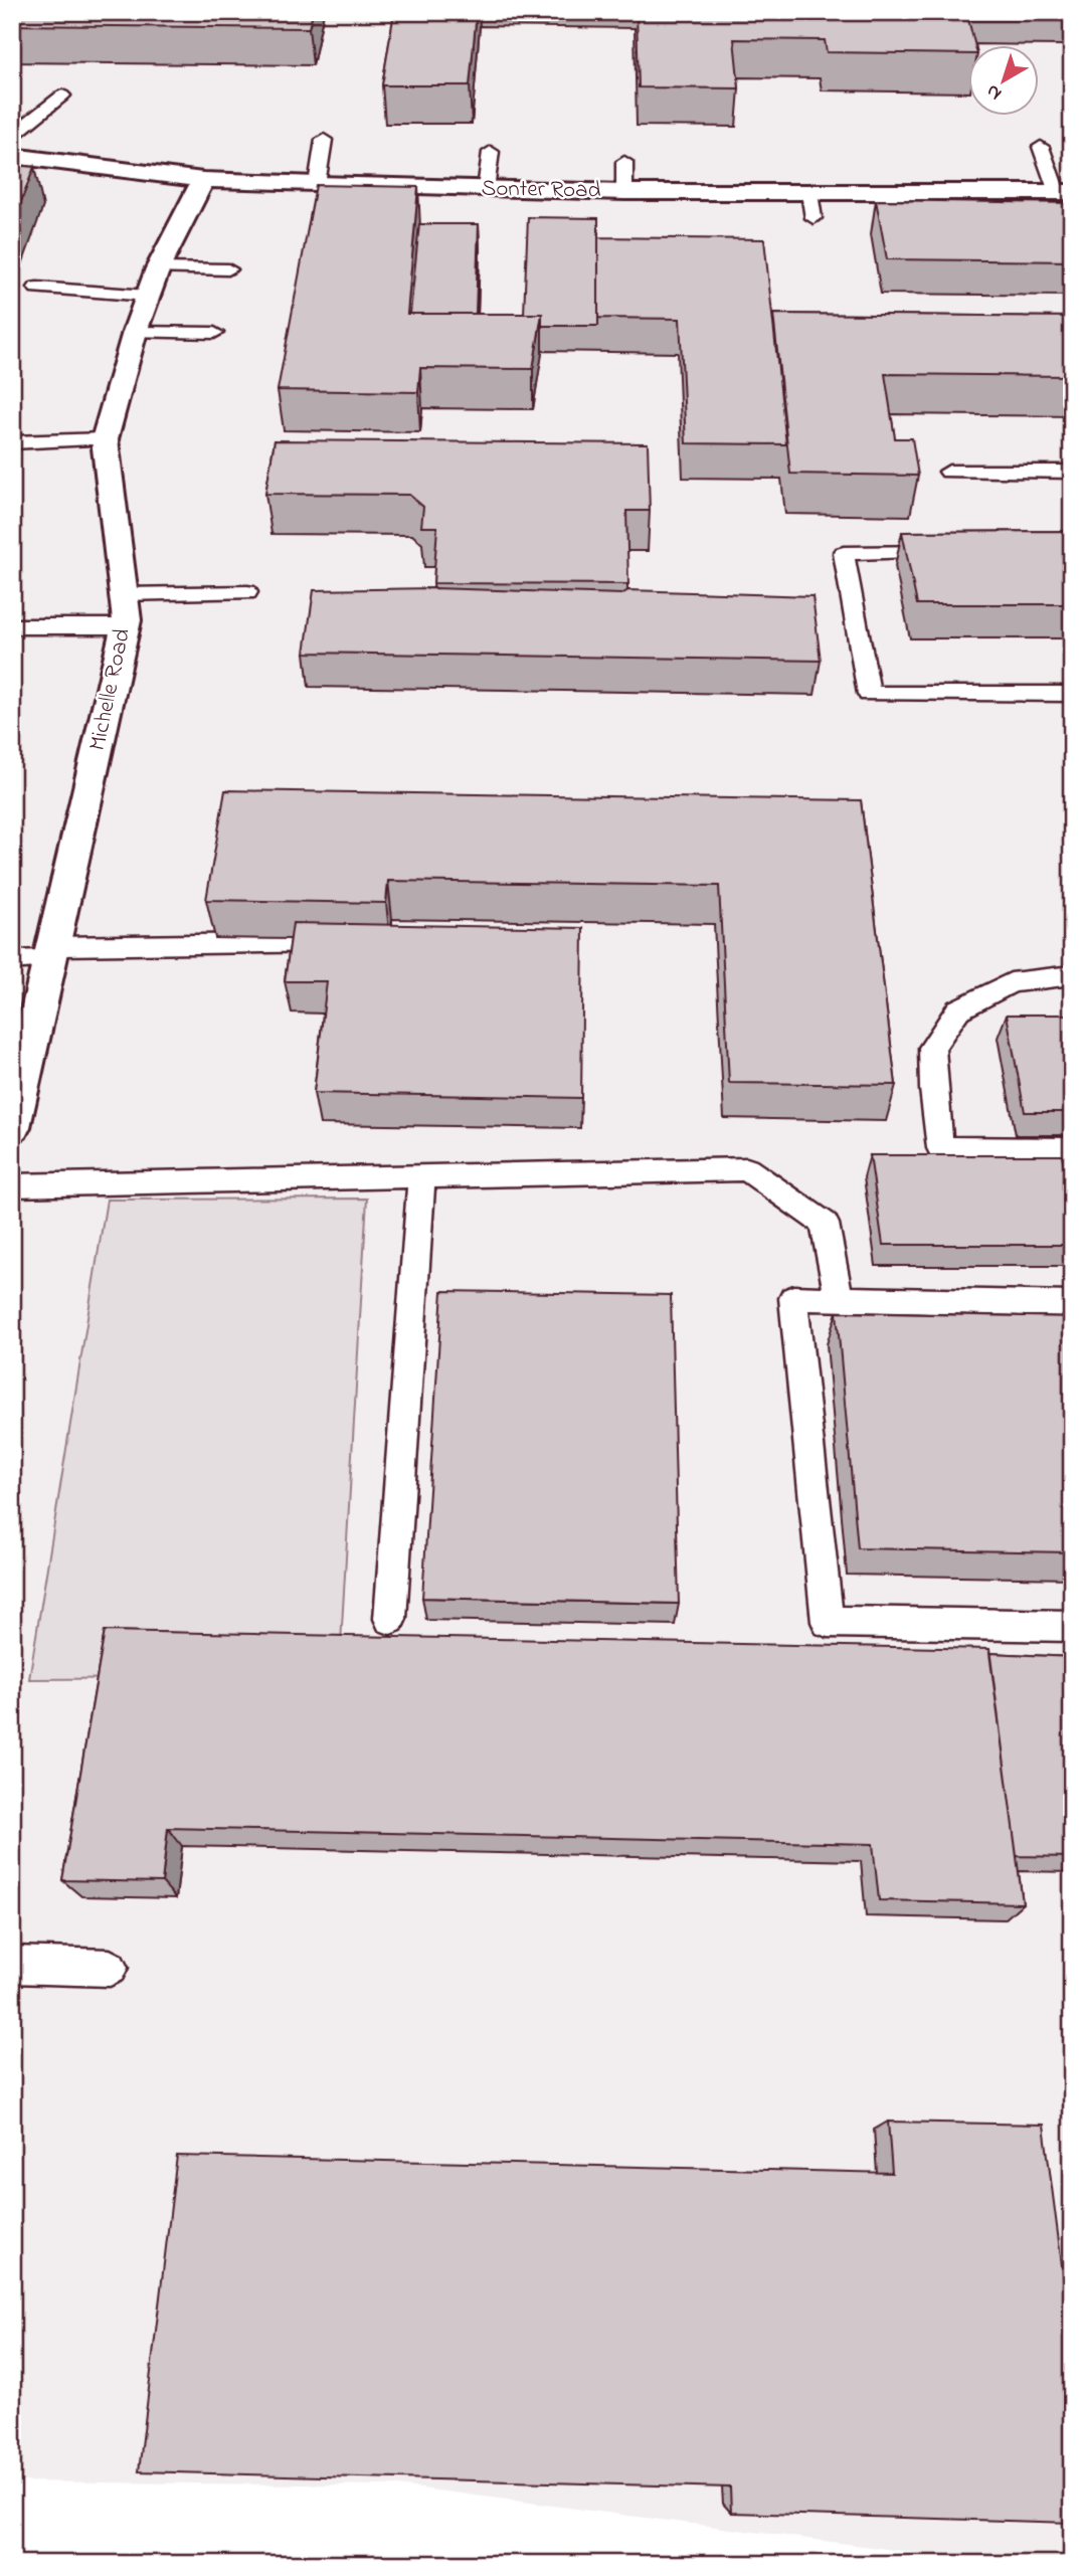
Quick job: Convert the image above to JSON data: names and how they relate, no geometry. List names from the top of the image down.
{
  "streets": {
    "street": ["Sonter Road", "Michelle Road"]
  },
  "crossings": [
    ["Sonter Road", "Michelle Road"]
  ],
  "north": "bottom left"
}
